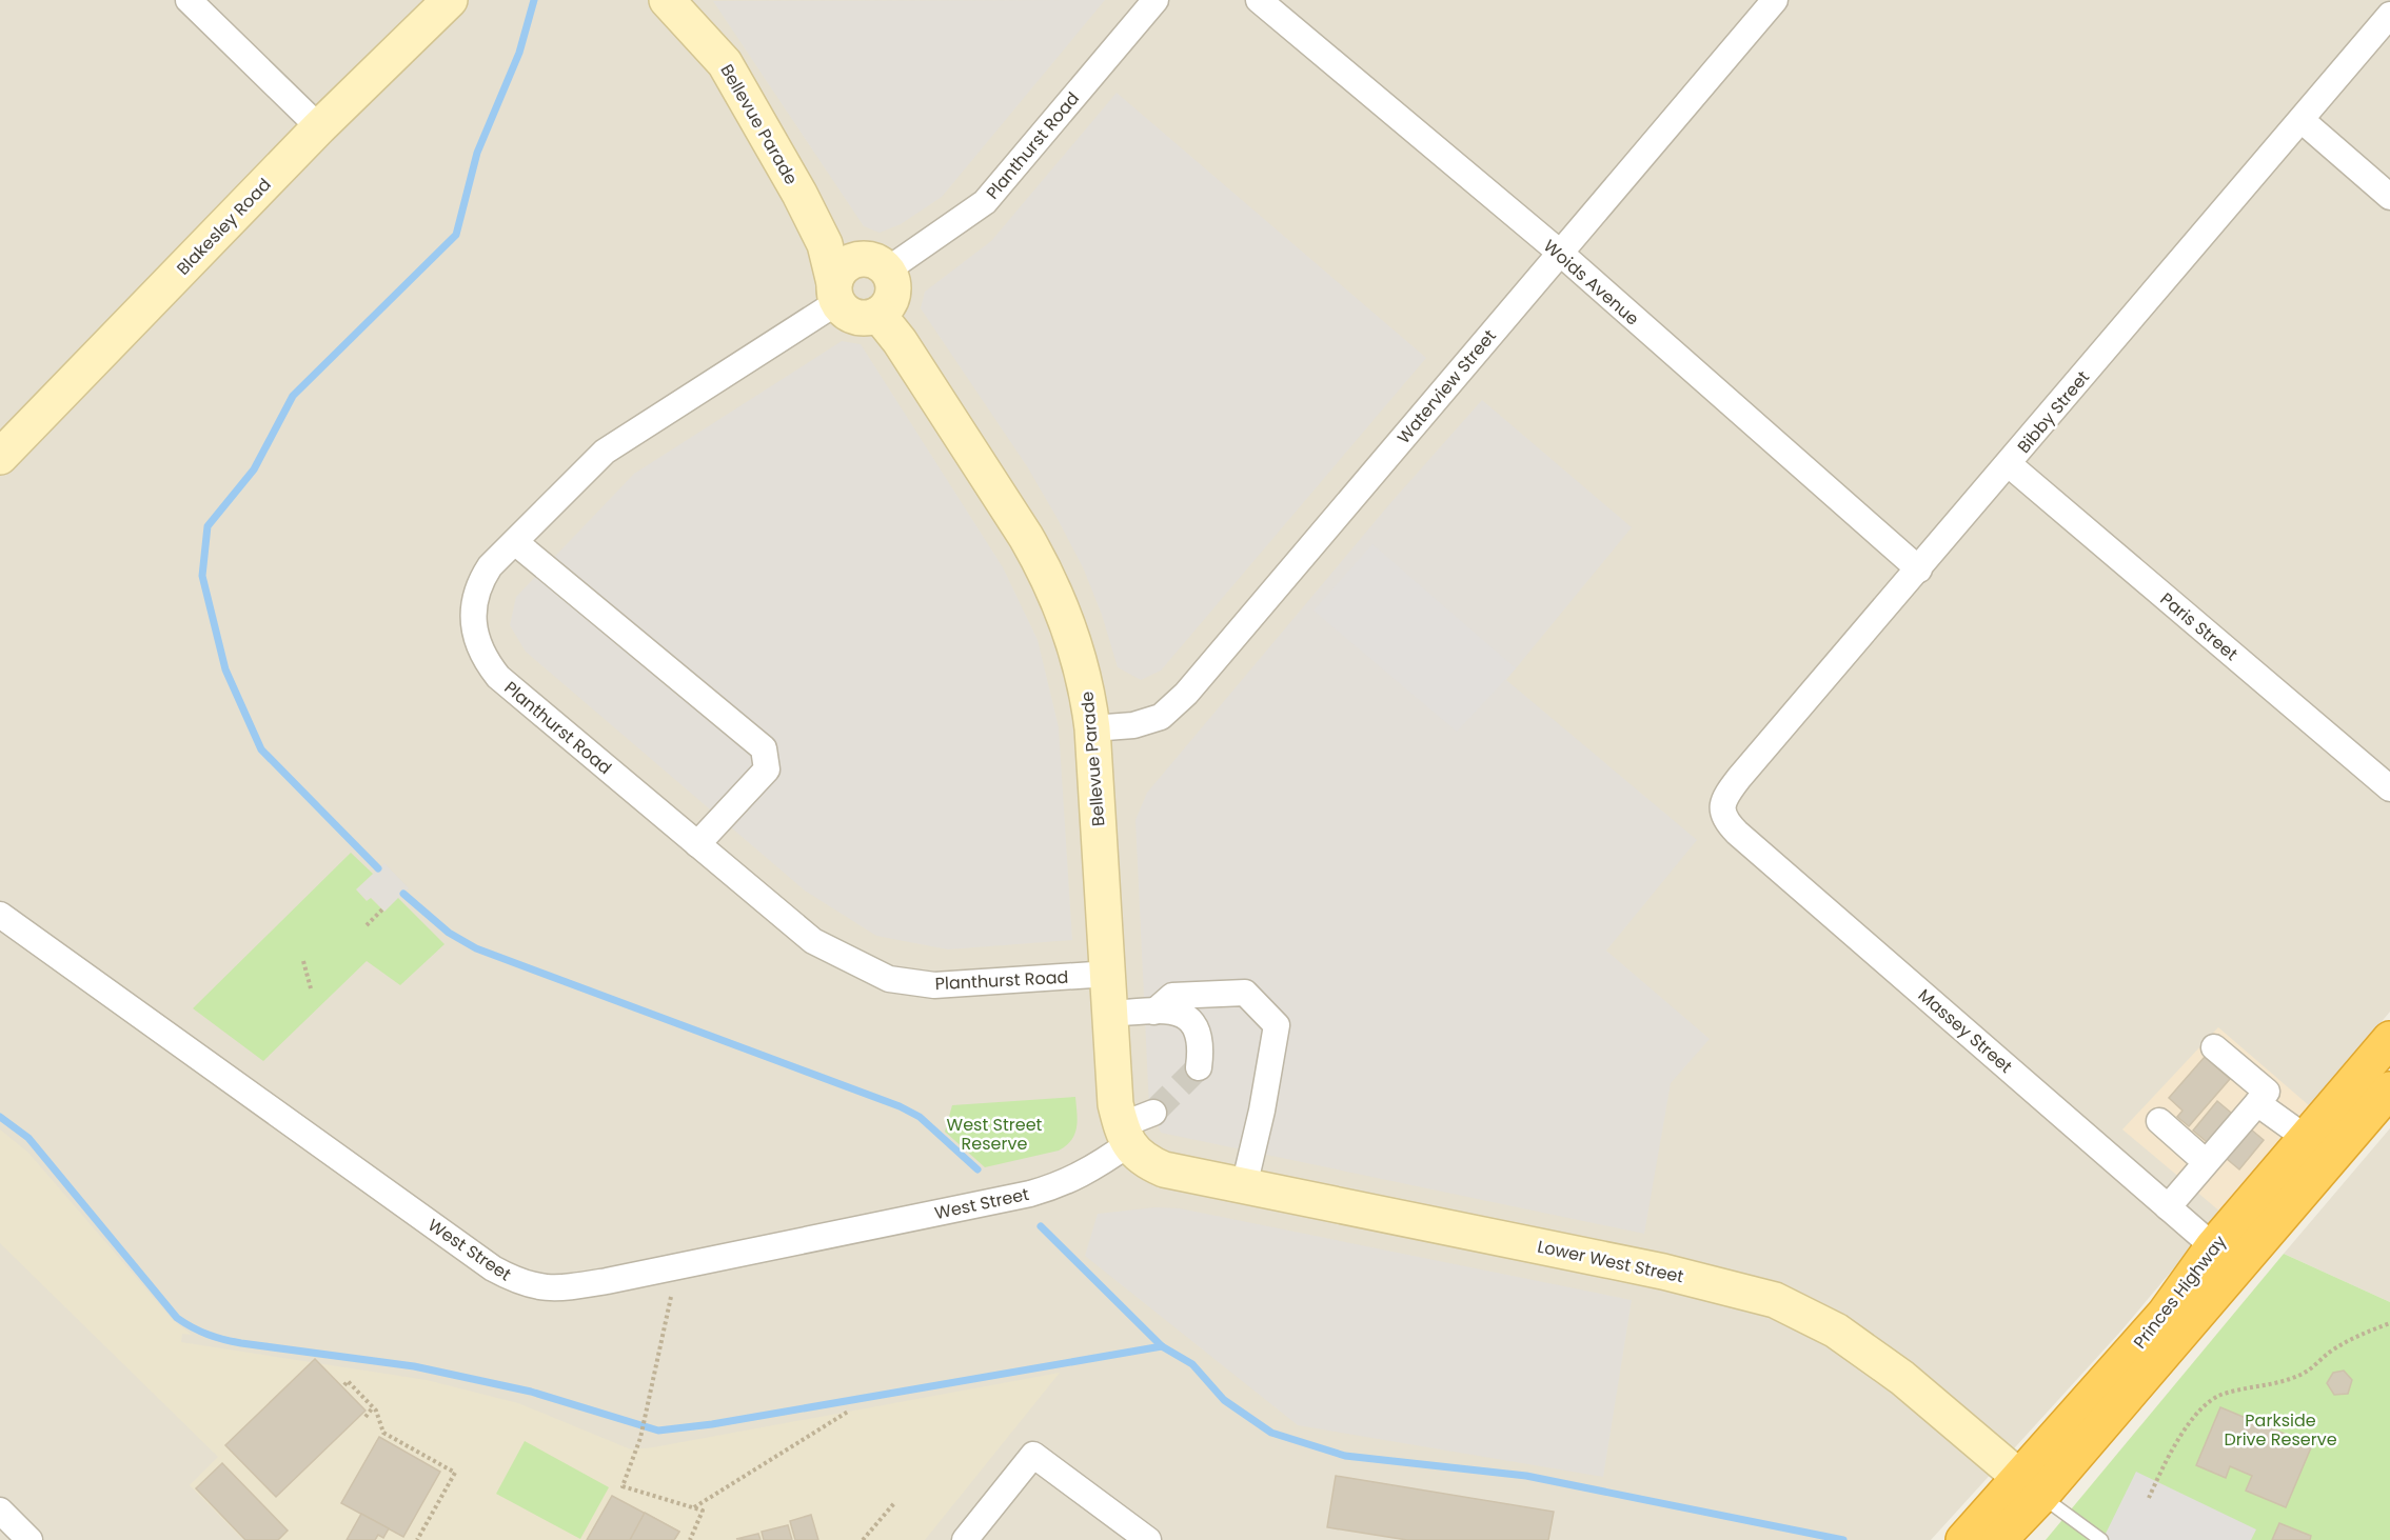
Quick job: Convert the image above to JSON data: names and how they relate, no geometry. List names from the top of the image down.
{
  "streets": {
    "highway": ["Princes Highway"],
    "street": [
      "Bellevue Parade",
      "Planthurst Road",
      "Blakesley Road",
      "Woids Avenue",
      "Waterview Street",
      "Bibby Street",
      "Paris Street",
      "Massey Street",
      "West Street",
      "Lower West Street"
    ]
  },
  "crossings": [
    ["Bellevue Parade", "Planthurst Road"],
    ["Bellevue Parade", "Waterview Street"],
    ["Bellevue Parade", "West Street"],
    ["Bellevue Parade", "Lower West Street"],
    ["Woids Avenue", "Waterview Street"],
    ["Woids Avenue", "Bibby Street"],
    ["Bibby Street", "Paris Street"],
    ["Bibby Street", "Massey Street"],
    ["Massey Street", "Princes Highway"],
    ["West Street", "Lower West Street"],
    ["Lower West Street", "Princes Highway"]
  ],
  "parks": ["West Street Reserve", "Parkside Drive Reserve"]
}
